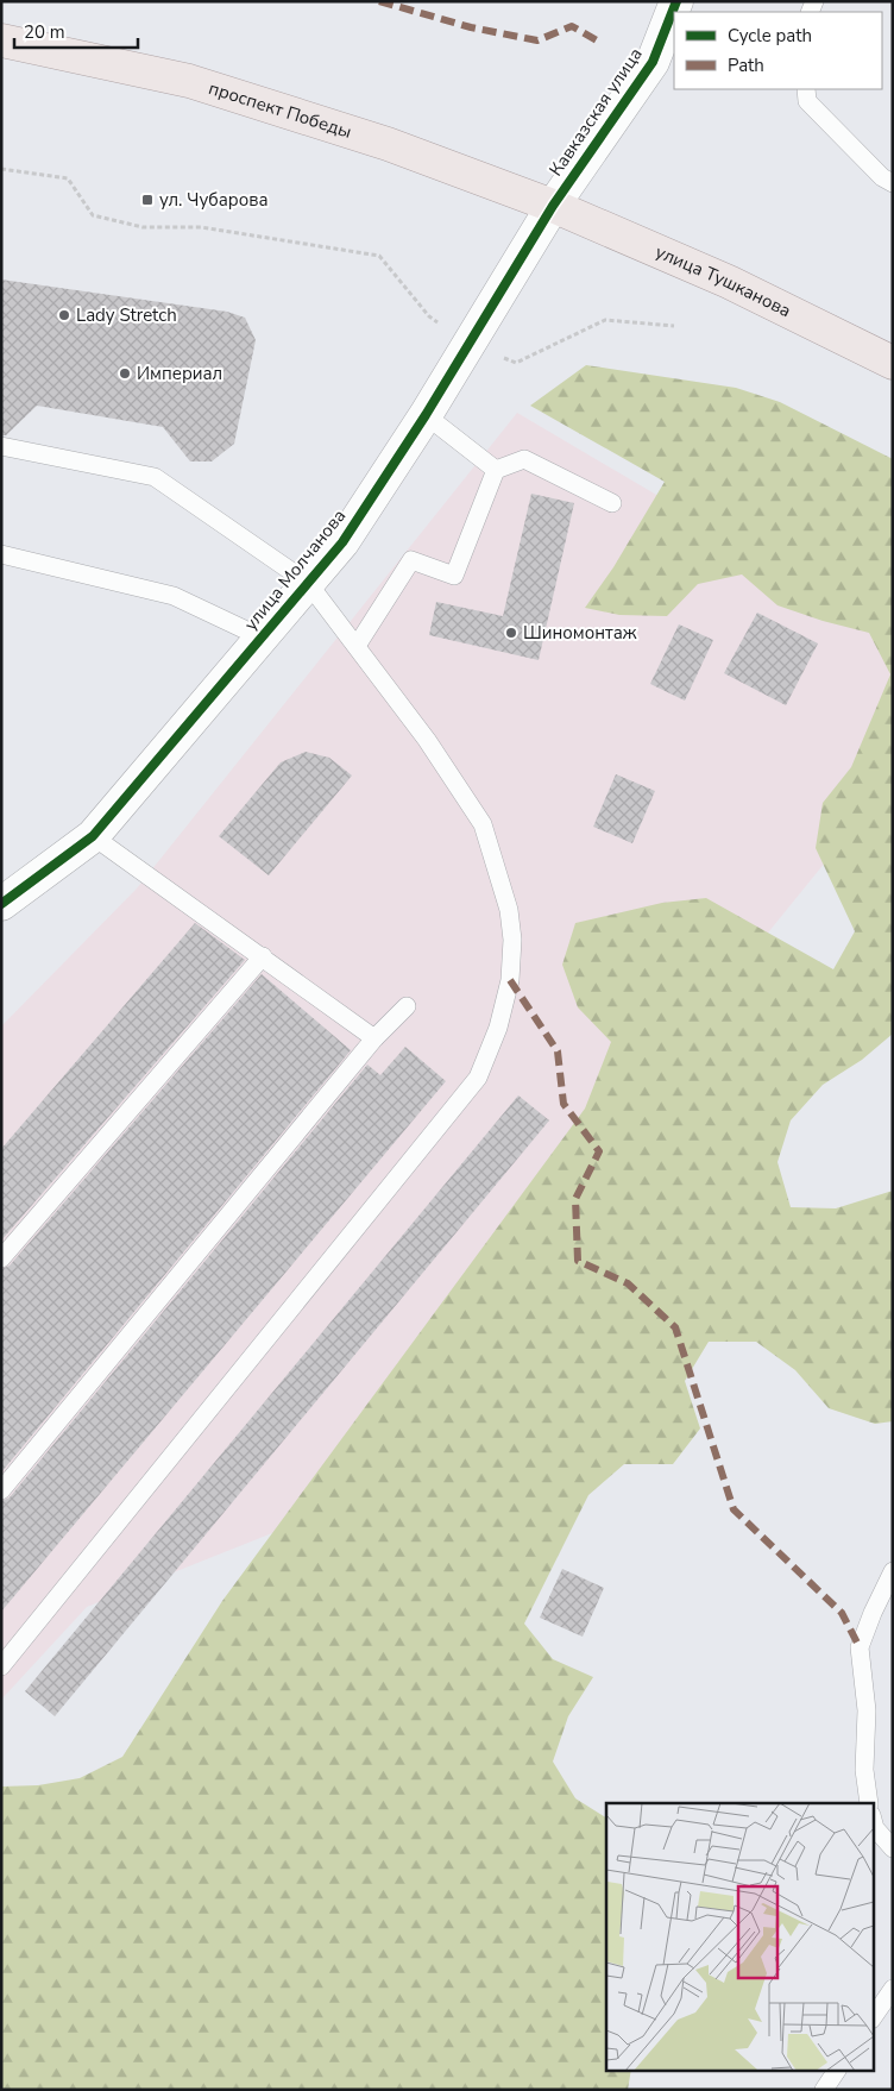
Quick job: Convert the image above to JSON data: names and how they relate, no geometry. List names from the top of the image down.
{
  "streets": {
    "main road": ["проспект Победы", "улица Тушканова"],
    "street": ["Кавказская улица", "улица Молчанова"]
  },
  "crossings": [
    ["проспект Победы", "Кавказская улица"],
    ["проспект Победы", "улица Тушканова"],
    ["проспект Победы", "улица Молчанова"],
    ["Кавказская улица", "улица Тушканова"],
    ["Кавказская улица", "улица Молчанова"],
    ["улица Тушканова", "улица Молчанова"]
  ],
  "places": {
    "transit": ["ул. Чубарова"],
    "other": ["Lady Stretch", "Империал", "Шиномонтаж"]
  },
  "legend": ["Cycle path", "Path"],
  "scale_bar": "20 m"
}
